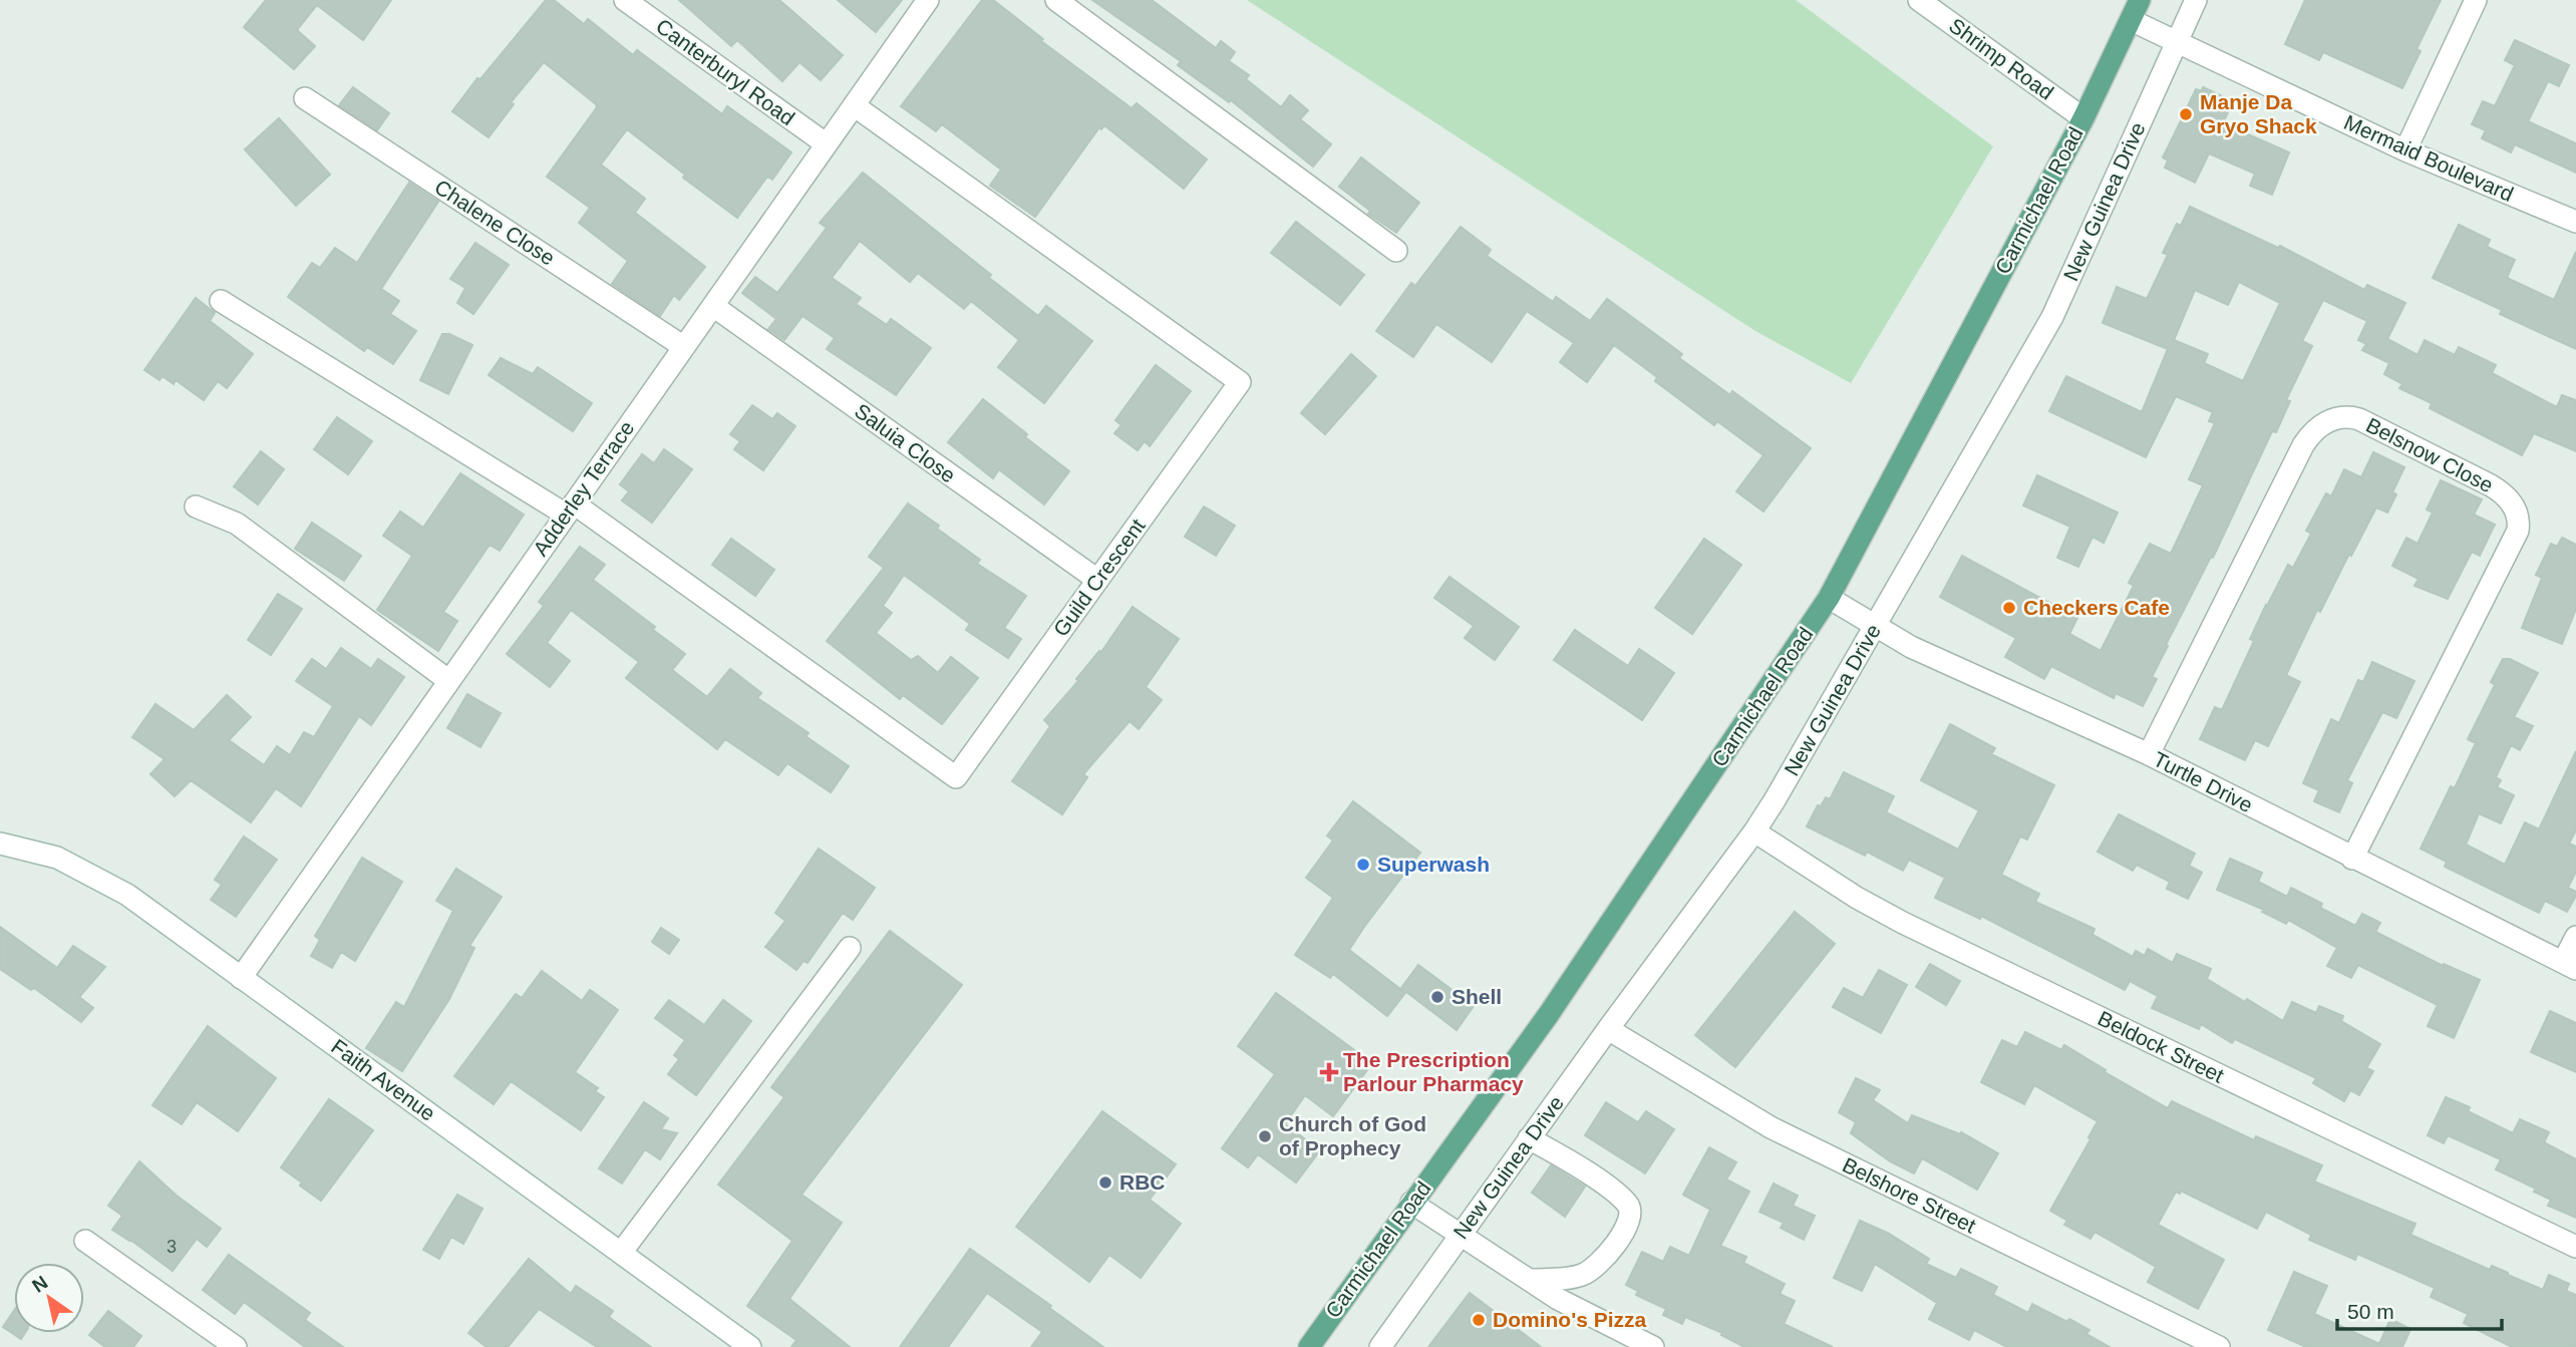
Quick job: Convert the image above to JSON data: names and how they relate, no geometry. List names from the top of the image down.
{
  "streets": {
    "main road": ["Carmichael Road"],
    "street": [
      "Shrimp Road",
      "Canterburyl Road",
      "Mermaid Boulevard",
      "New Guinea Drive",
      "Chalene Close",
      "Saluia Close",
      "Belsnow Close",
      "Adderley Terrace",
      "Guild Crescent",
      "Turtle Drive",
      "Beldock Street",
      "Faith Avenue",
      "Belshore Street"
    ]
  },
  "crossings": [
    ["Shrimp Road", "Carmichael Road"],
    ["Canterburyl Road", "Adderley Terrace"],
    ["Mermaid Boulevard", "Carmichael Road"],
    ["Mermaid Boulevard", "New Guinea Drive"],
    ["Carmichael Road", "Turtle Drive"],
    ["New Guinea Drive", "Turtle Drive"],
    ["New Guinea Drive", "Beldock Street"],
    ["New Guinea Drive", "Belshore Street"],
    ["Chalene Close", "Adderley Terrace"],
    ["Saluia Close", "Adderley Terrace"],
    ["Saluia Close", "Guild Crescent"],
    ["Belsnow Close", "Turtle Drive"],
    ["Adderley Terrace", "Guild Crescent"],
    ["Adderley Terrace", "Faith Avenue"]
  ],
  "places": {
    "other": [
      "Manje Da Gryo Shack",
      "Checkers Cafe",
      "Superwash",
      "Shell",
      "Church of God of Prophecy",
      "RBC",
      "Domino's Pizza"
    ],
    "health": ["The Prescription Parlour Pharmacy"]
  },
  "house_numbers": ["3"],
  "scale_bar": "50 m",
  "north": "top left"
}
